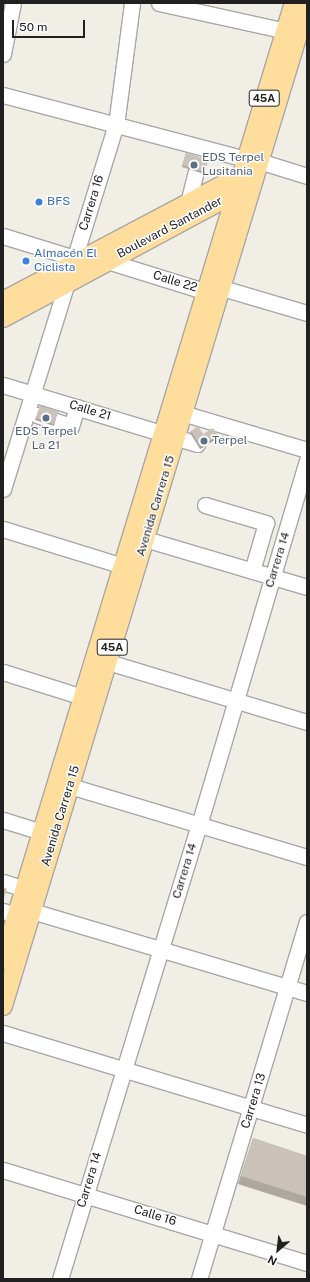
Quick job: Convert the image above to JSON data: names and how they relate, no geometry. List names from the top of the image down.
{
  "streets": {
    "main road": ["45A", "Boulevard Santander", "Avenida Carrera 15"],
    "street": [
      "Carrera 16",
      "Calle 22",
      "Calle 21",
      "Carrera 14",
      "Carrera 13",
      "Calle 16"
    ]
  },
  "crossings": [
    ["Carrera 16", "Boulevard Santander"],
    ["Carrera 16", "Calle 22"],
    ["Carrera 16", "Calle 21"],
    ["Boulevard Santander", "Calle 22"],
    ["Boulevard Santander", "Avenida Carrera 15"],
    ["Calle 22", "Avenida Carrera 15"],
    ["Calle 21", "Avenida Carrera 15"],
    ["Carrera 14", "Calle 16"],
    ["Carrera 13", "Calle 16"]
  ],
  "places": [
    "EDS Terpel Lusitania",
    "BFS",
    "Almacén El Ciclista",
    "EDS Terpel La 21",
    "Terpel"
  ],
  "scale_bar": "50 m",
  "north": "bottom left"
}
